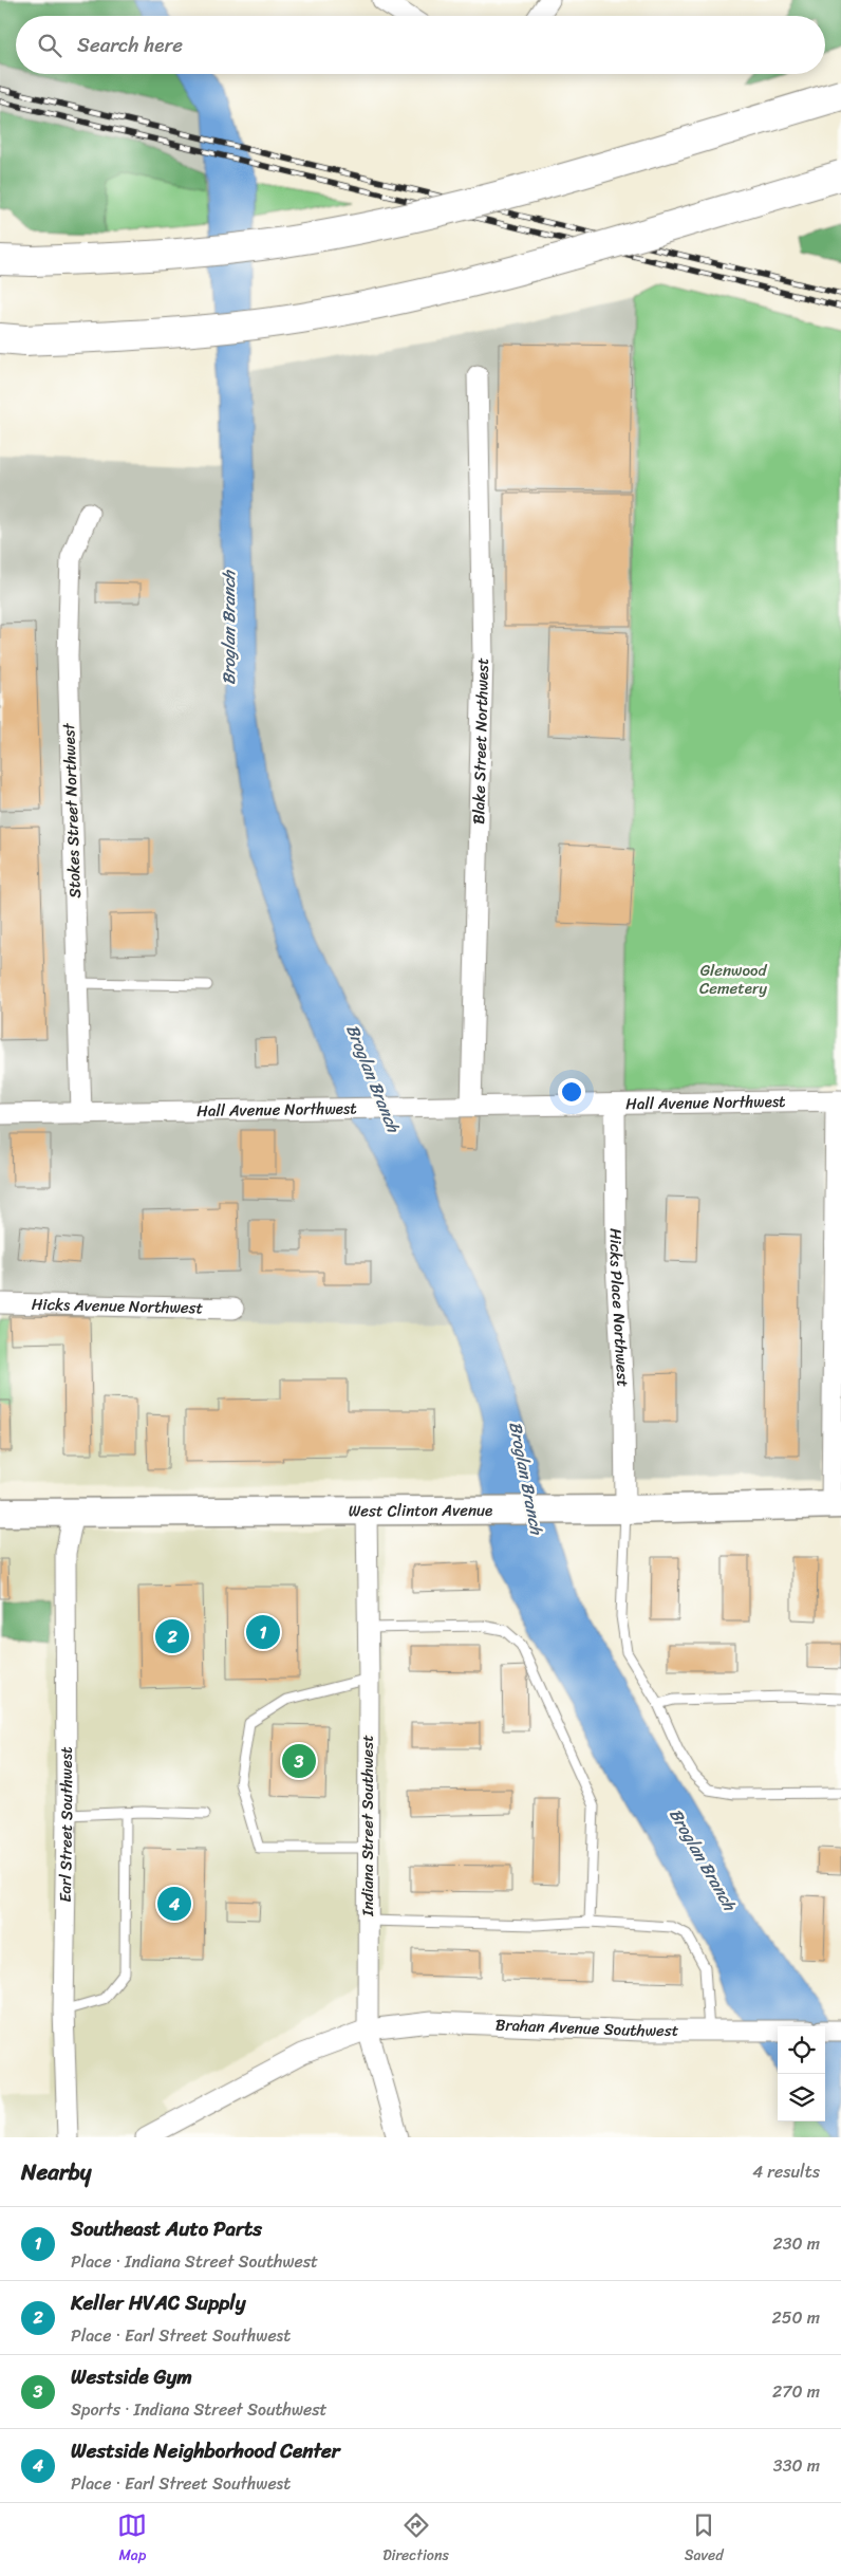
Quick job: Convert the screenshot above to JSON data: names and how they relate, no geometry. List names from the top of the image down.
{
  "streets": {
    "street": [
      "Blake Street Northwest",
      "Stokes Street Northwest",
      "Hall Avenue Northwest",
      "Hicks Avenue Northwest",
      "Hicks Place Northwest",
      "West Clinton Avenue",
      "Earl Street Southwest",
      "Indiana Street Southwest",
      "Brahan Avenue Southwest"
    ]
  },
  "crossings": [
    ["Blake Street Northwest", "Hall Avenue Northwest"],
    ["Stokes Street Northwest", "Hall Avenue Northwest"],
    ["Hall Avenue Northwest", "Hicks Place Northwest"],
    ["Hicks Place Northwest", "West Clinton Avenue"],
    ["West Clinton Avenue", "Earl Street Southwest"],
    ["West Clinton Avenue", "Indiana Street Southwest"],
    ["Indiana Street Southwest", "Brahan Avenue Southwest"]
  ],
  "water": ["Broglan Branch"],
  "parks": ["Glenwood Cemetery"],
  "page": {
    "search": "Search here",
    "pins": [
      "1",
      "2",
      "3",
      "4"
    ],
    "heading": ["Nearby", "4 results"],
    "list": [
      {
        "mark": "1",
        "name": "Southeast Auto Parts",
        "note": "Place · Indiana Street Southwest",
        "value": "230 m"
      },
      {
        "mark": "2",
        "name": "Keller HVAC Supply",
        "note": "Place · Earl Street Southwest",
        "value": "250 m"
      },
      {
        "mark": "3",
        "name": "Westside Gym",
        "note": "Sports · Indiana Street Southwest",
        "value": "270 m"
      },
      {
        "mark": "4",
        "name": "Westside Neighborhood Center",
        "note": "Place · Earl Street Southwest",
        "value": "330 m"
      }
    ],
    "nav": ["Map", "Directions", "Saved"]
  }
}
